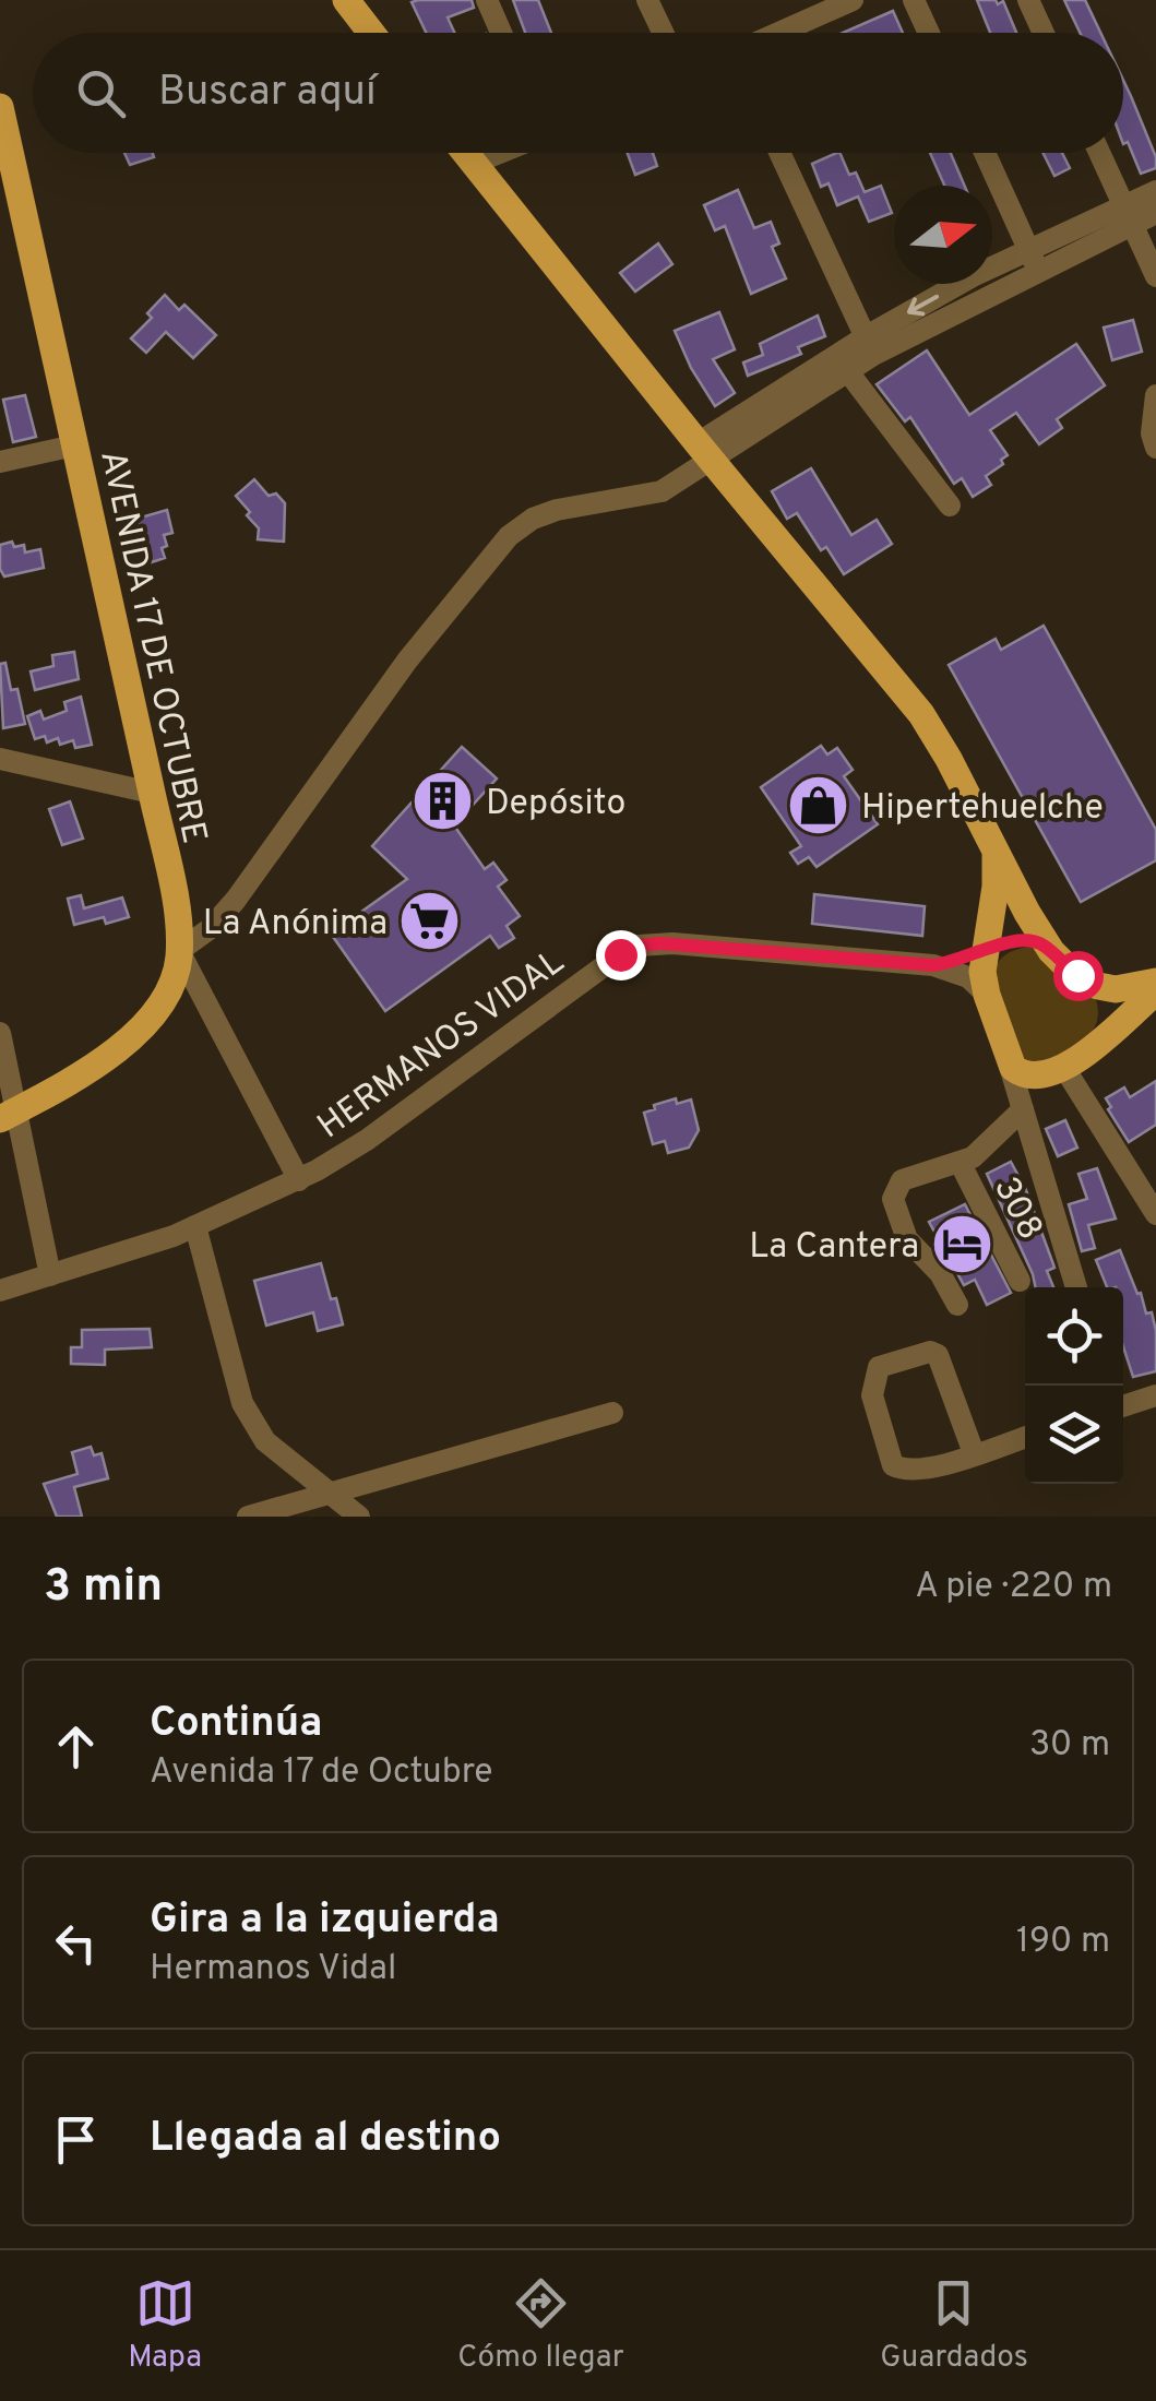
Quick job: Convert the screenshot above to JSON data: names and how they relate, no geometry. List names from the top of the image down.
{
  "streets": {
    "main road": ["AVENIDA 17 DE OCTUBRE"],
    "street": ["HERMANOS VIDAL", "308"]
  },
  "places": {
    "building": ["Depósito"],
    "shop": ["Hipertehuelche"],
    "supermarket": ["La Anónima"],
    "hotel": ["La Cantera"]
  },
  "north": "right",
  "page": {
    "search": "Buscar aquí",
    "heading": ["3 min", "A pie · 220 m"],
    "list": [
      ["Continúa", "Avenida 17 de Octubre", "30 m"],
      ["Gira a la izquierda", "Hermanos Vidal", "190 m"],
      "Llegada al destino"
    ],
    "nav": ["Mapa", "Cómo llegar", "Guardados"]
  }
}
